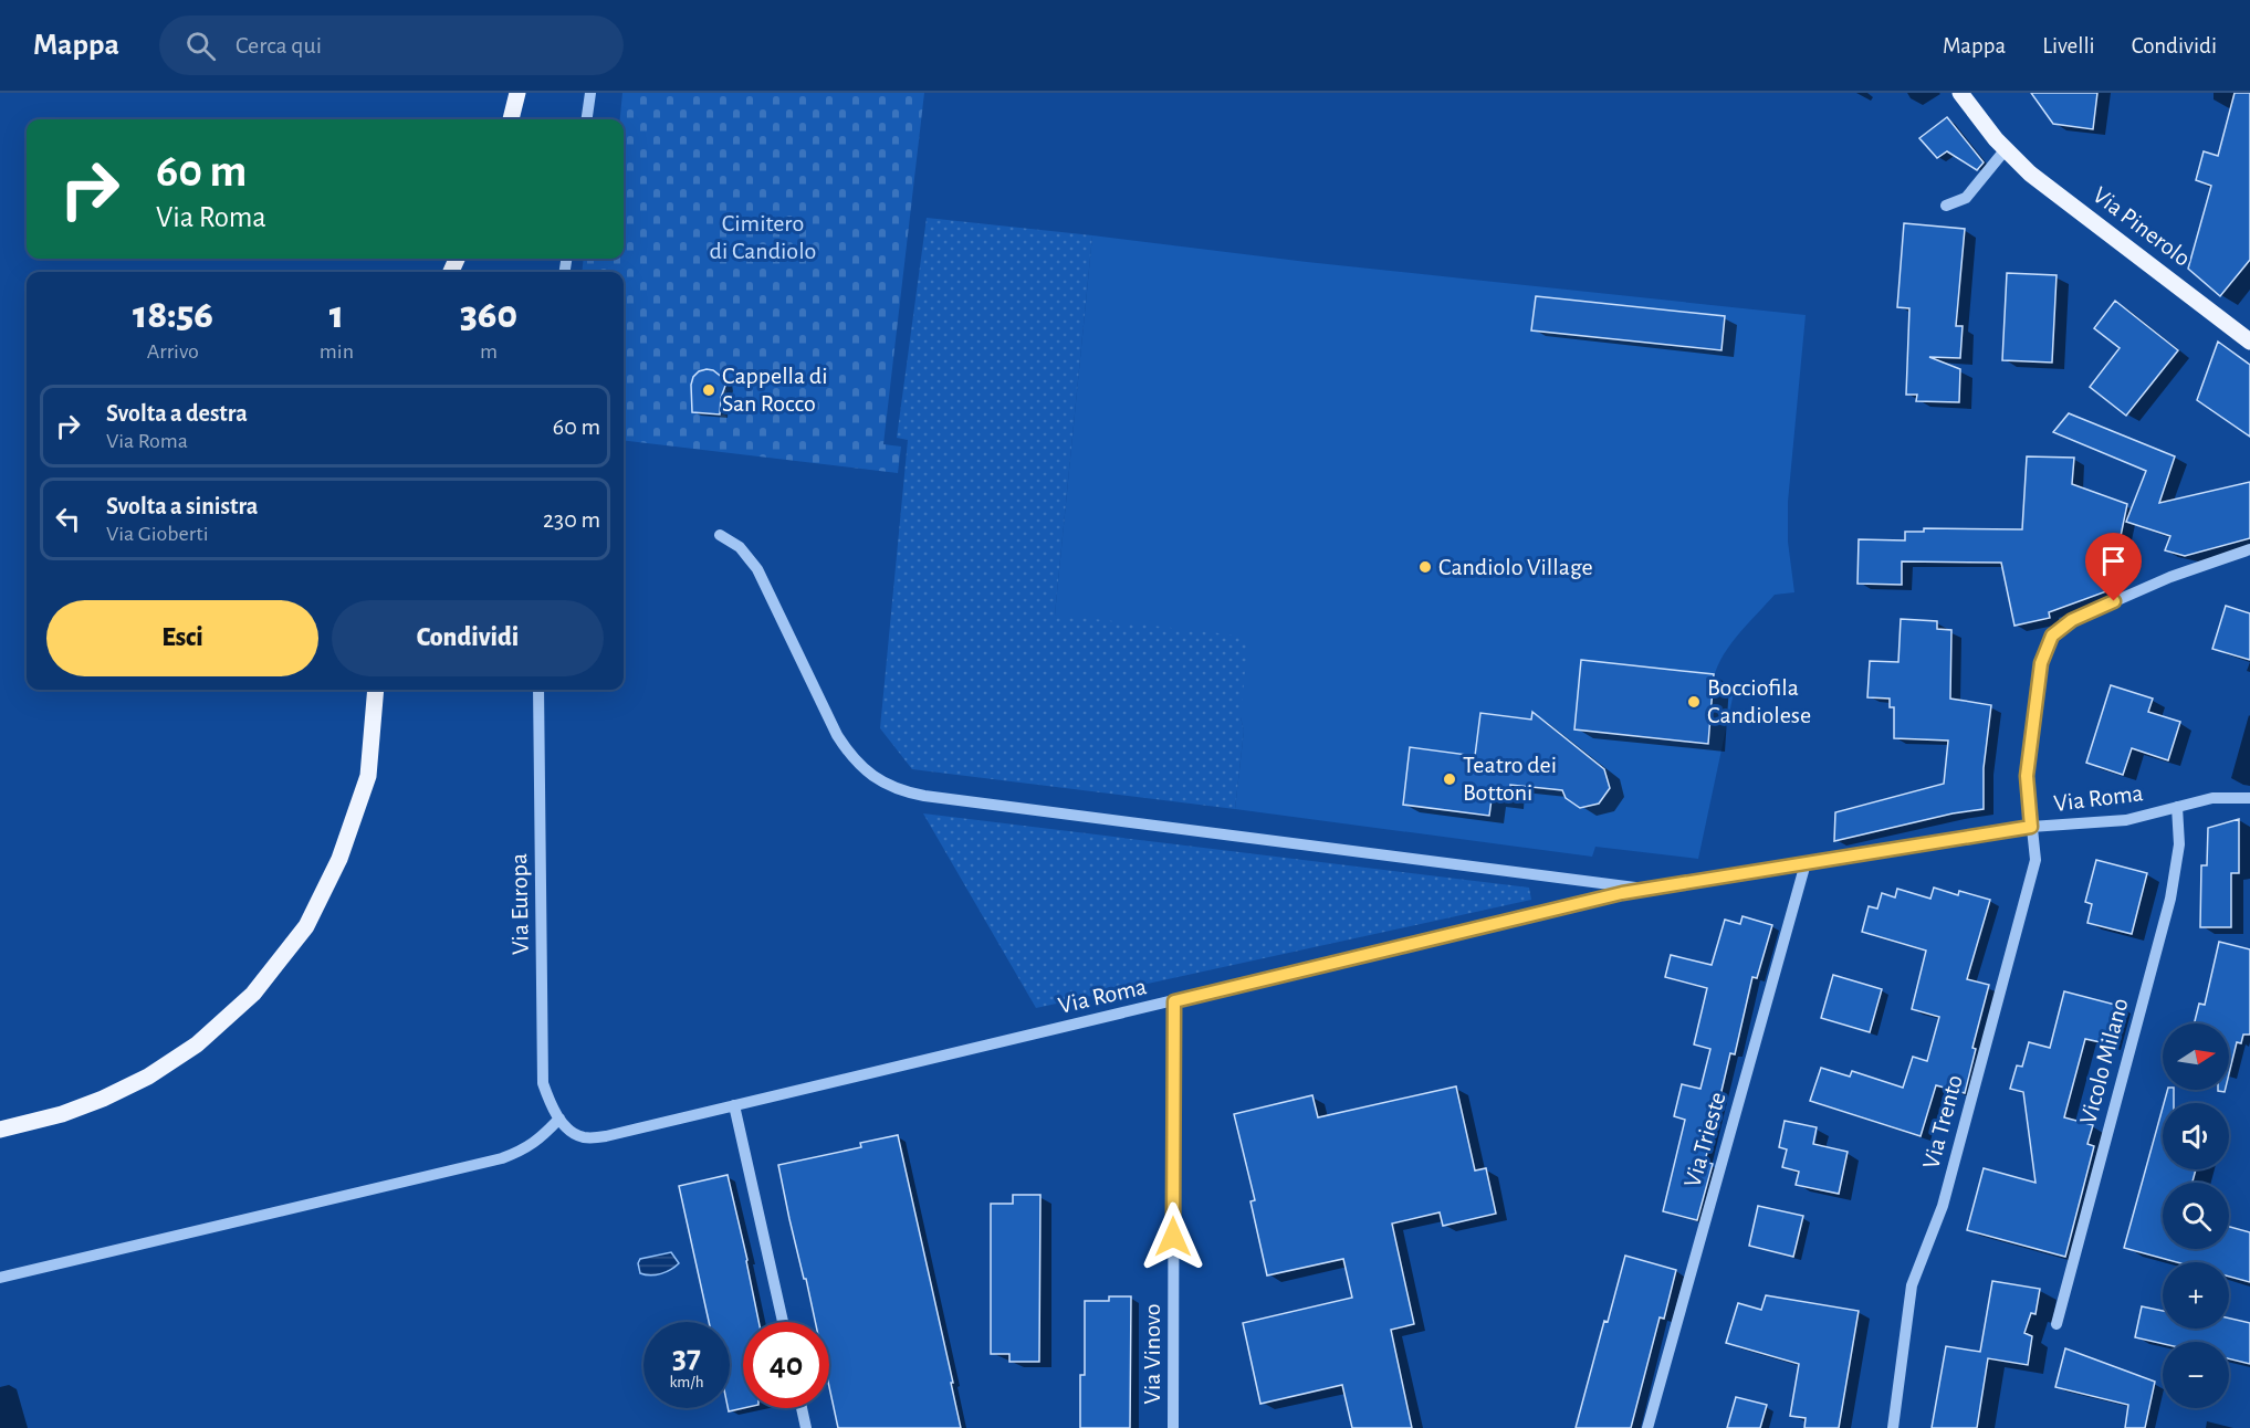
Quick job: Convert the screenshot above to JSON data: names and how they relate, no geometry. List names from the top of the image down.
{
  "streets": {
    "main road": ["Via Pinerolo"],
    "street": [
      "Via Roma",
      "Via Europa",
      "Vicolo Milano",
      "Via Trento",
      "Via Trieste",
      "Via Vinovo"
    ]
  },
  "crossings": [
    ["Via Roma", "Via Europa"],
    ["Via Roma", "Vicolo Milano"],
    ["Via Roma", "Via Trento"],
    ["Via Roma", "Via Trieste"],
    ["Via Roma", "Via Vinovo"]
  ],
  "parks": ["Cimitero di Candiolo"],
  "places": [
    "Cappella di San Rocco",
    "Candiolo Village",
    "Bocciofila Candiolese",
    "Teatro dei Bottoni"
  ],
  "north": "right",
  "page": {
    "header": "Mappa",
    "search": "Cerca qui",
    "nav": ["Mappa", "Livelli", "Condividi"],
    "turn": ["60 m", "Via Roma"],
    "eta": [
      "18:56",
      "Arrivo",
      "1",
      "min",
      "360",
      "m"
    ],
    "list": [
      {
        "name": "Svolta a destra",
        "note": "Via Roma",
        "value": "60 m"
      },
      {
        "name": "Svolta a sinistra",
        "note": "Via Gioberti",
        "value": "230 m"
      }
    ],
    "buttons": ["Esci", "Condividi"],
    "map_buttons": ["+", "−"],
    "speed": "37 km/h",
    "limit": "40"
  }
}
